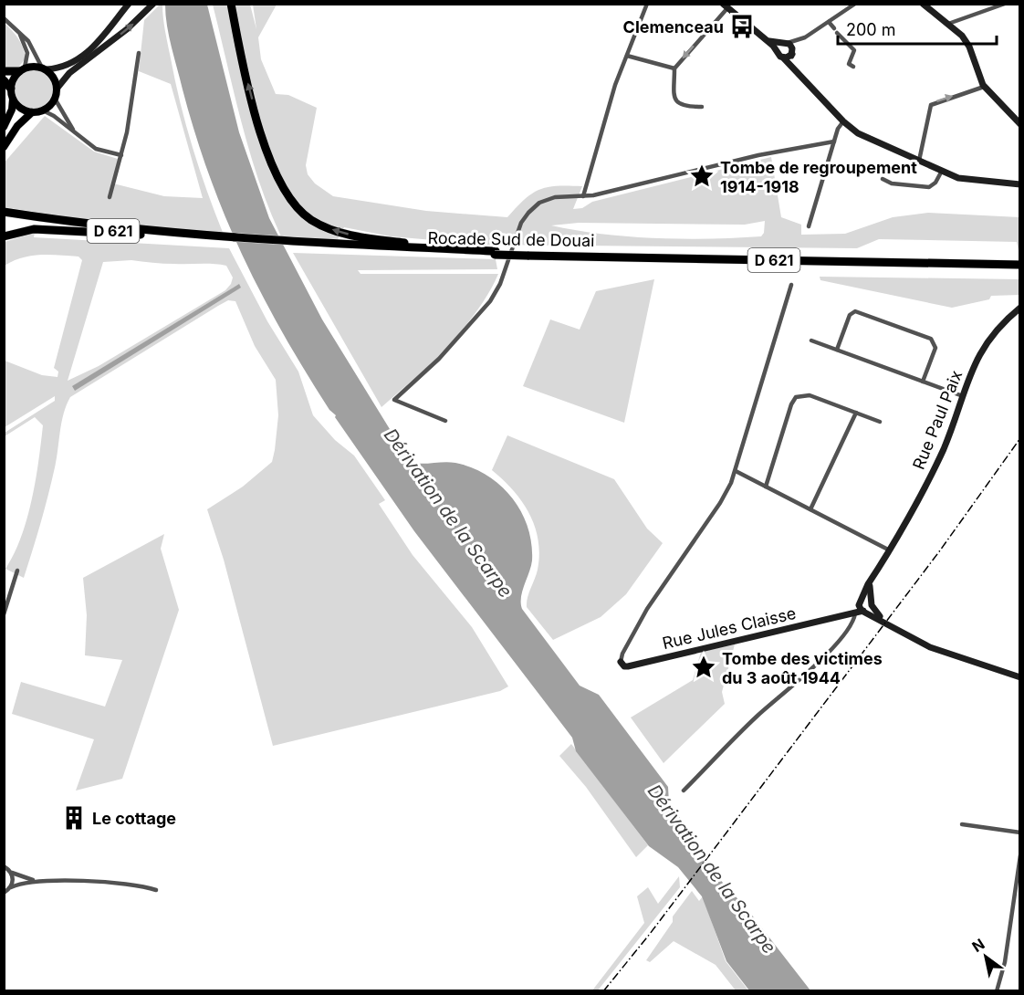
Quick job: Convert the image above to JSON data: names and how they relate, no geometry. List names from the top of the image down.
{
  "streets": {
    "highway": ["D 621", "Rocade Sud de Douai"],
    "street": ["Rue Paul Paix", "Rue Jules Claisse"]
  },
  "crossings": [
    ["Rue Paul Paix", "Rue Jules Claisse"]
  ],
  "water": ["Dérivation de la Scarpe"],
  "places": {
    "bus stop": ["Clemenceau"],
    "place": ["Tombe de regroupement 1914-1918", "Tombe des victimes du 3 août 1944"],
    "building": ["Le cottage"]
  },
  "scale_bar": "200 m",
  "north": "top left"
}
